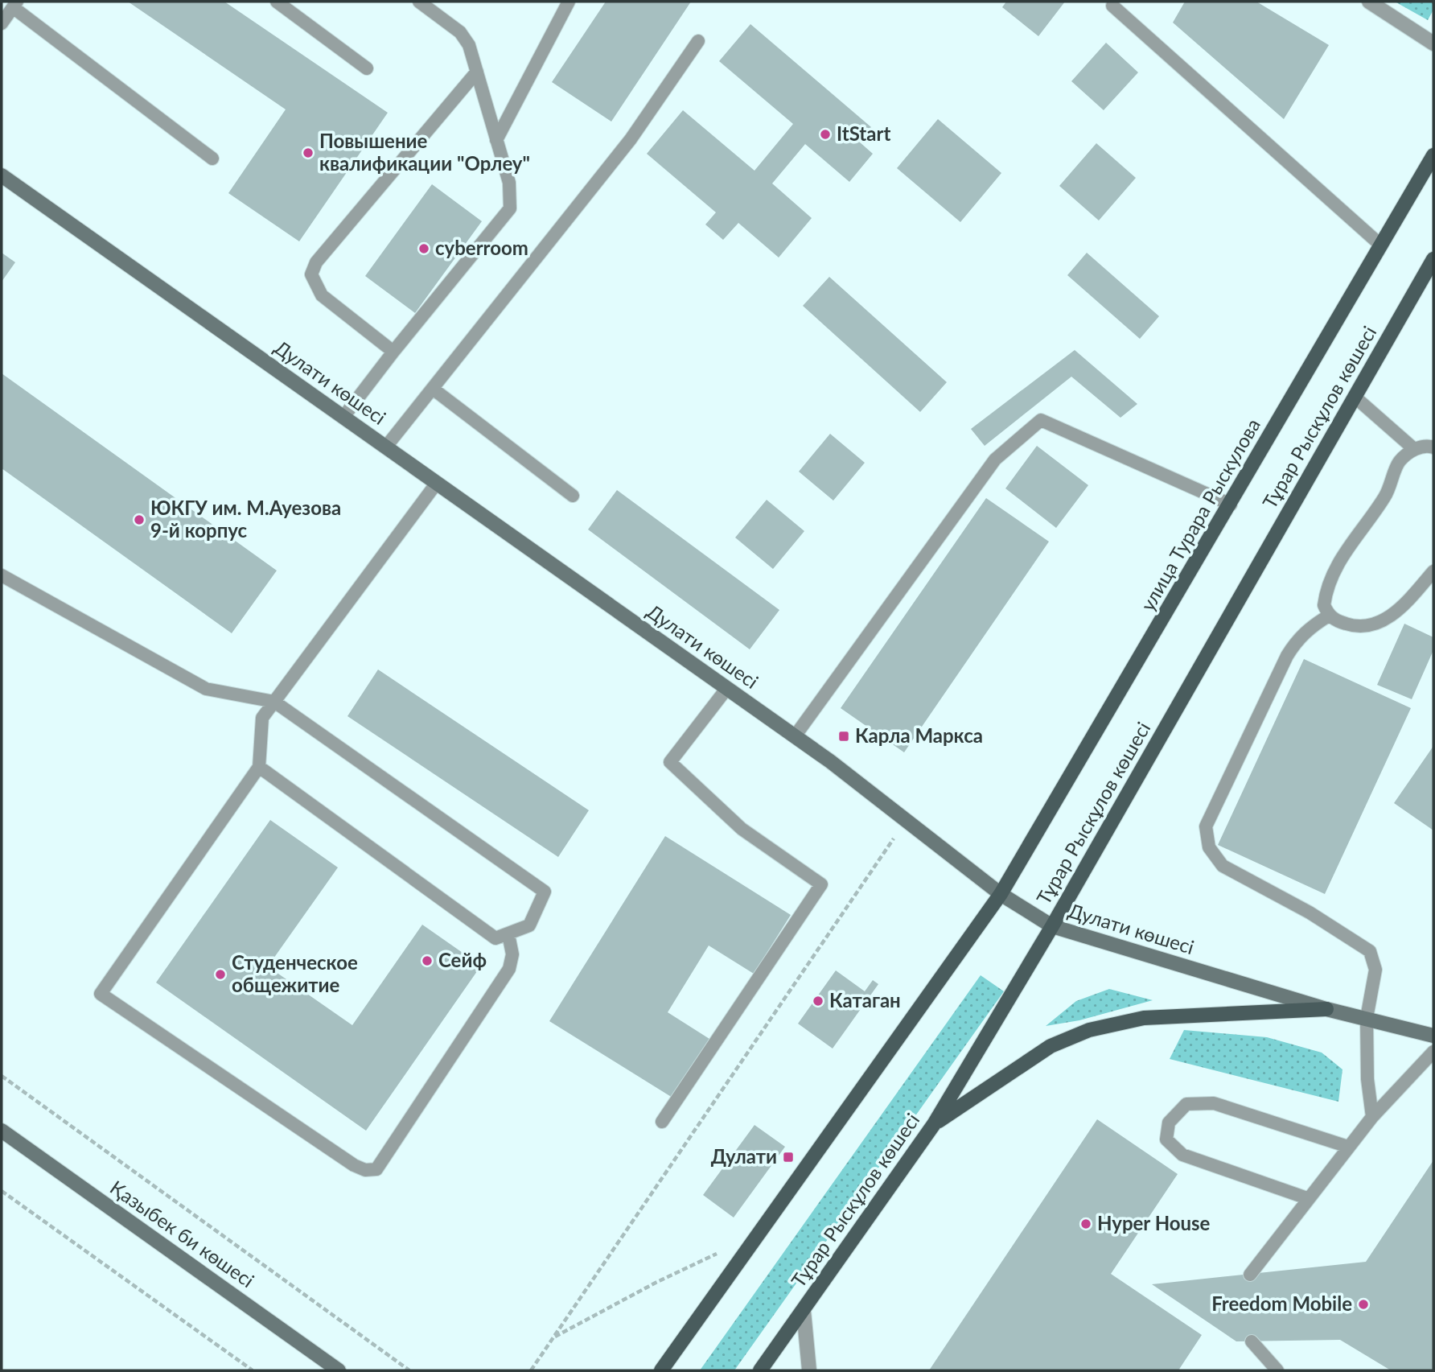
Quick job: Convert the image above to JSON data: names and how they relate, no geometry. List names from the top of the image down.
{
  "streets": {
    "main road": [
      "Дулати көшесі",
      "Тұрар Рыскұлов көшесі",
      "улица Турара Рыскулова",
      "Қазыбек би көшесі"
    ]
  },
  "crossings": [
    ["Дулати көшесі", "Тұрар Рыскұлов көшесі"],
    ["Дулати көшесі", "улица Турара Рыскулова"]
  ],
  "places": {
    "other": [
      "ItStart",
      "Повышение квалификации \"Орлеу\"",
      "cyberroom",
      "ЮКГУ им. М.Ауезова 9-й корпус",
      "Сейф",
      "Студенческое общежитие",
      "Катаган",
      "Hyper House",
      "Freedom Mobile"
    ],
    "transit": ["Карла Маркса", "Дулати"]
  }
}
